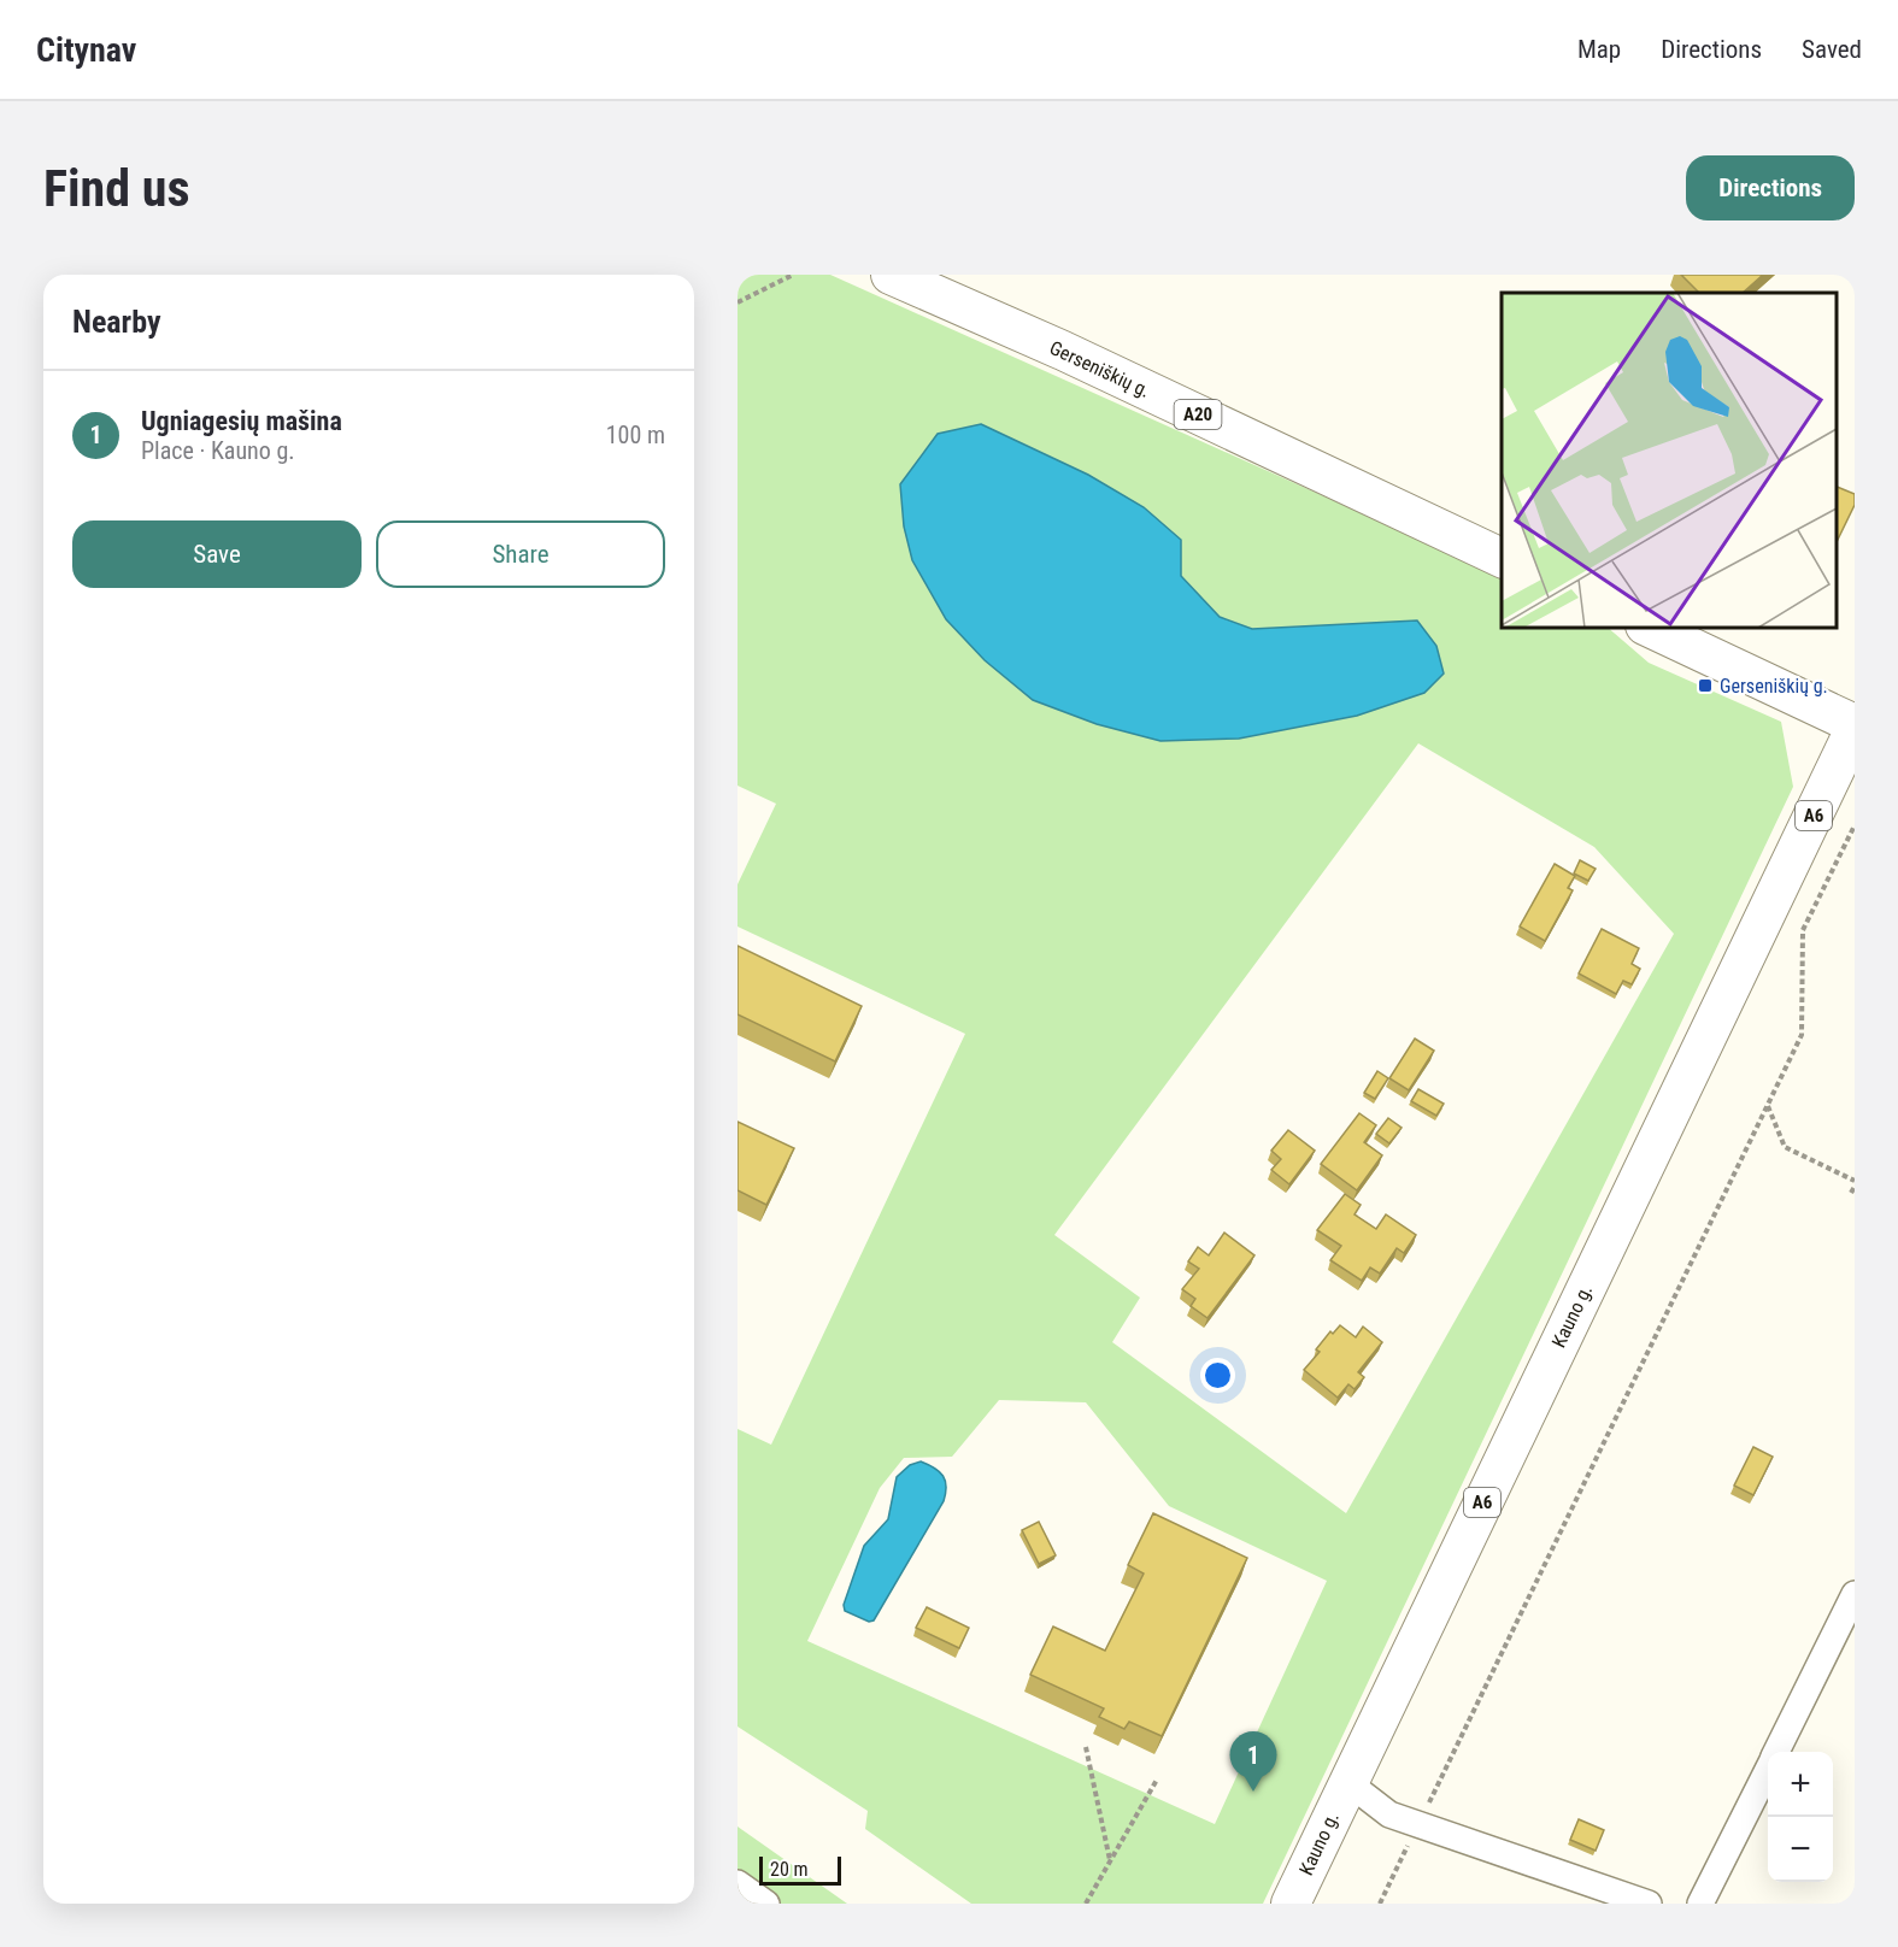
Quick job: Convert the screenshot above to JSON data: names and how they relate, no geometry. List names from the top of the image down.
{
  "streets": {
    "highway": [
      "Gerseniškių g.",
      "A20",
      "A6",
      "Kauno g."
    ]
  },
  "places": {
    "transit": ["Gerseniškių g."]
  },
  "scale_bar": "20 m",
  "page": {
    "header": "Citynav",
    "nav": ["Map", "Directions", "Saved"],
    "buttons": [
      "Directions",
      ["Save", "Share"]
    ],
    "title": "Find us",
    "heading": "Nearby",
    "list": [
      {
        "mark": "1",
        "name": "Ugniagesių mašina",
        "note": "Place · Kauno g.",
        "value": "100 m"
      }
    ],
    "pins": "1",
    "map_buttons": ["+", "−"],
    "scale": "20 m"
  }
}
